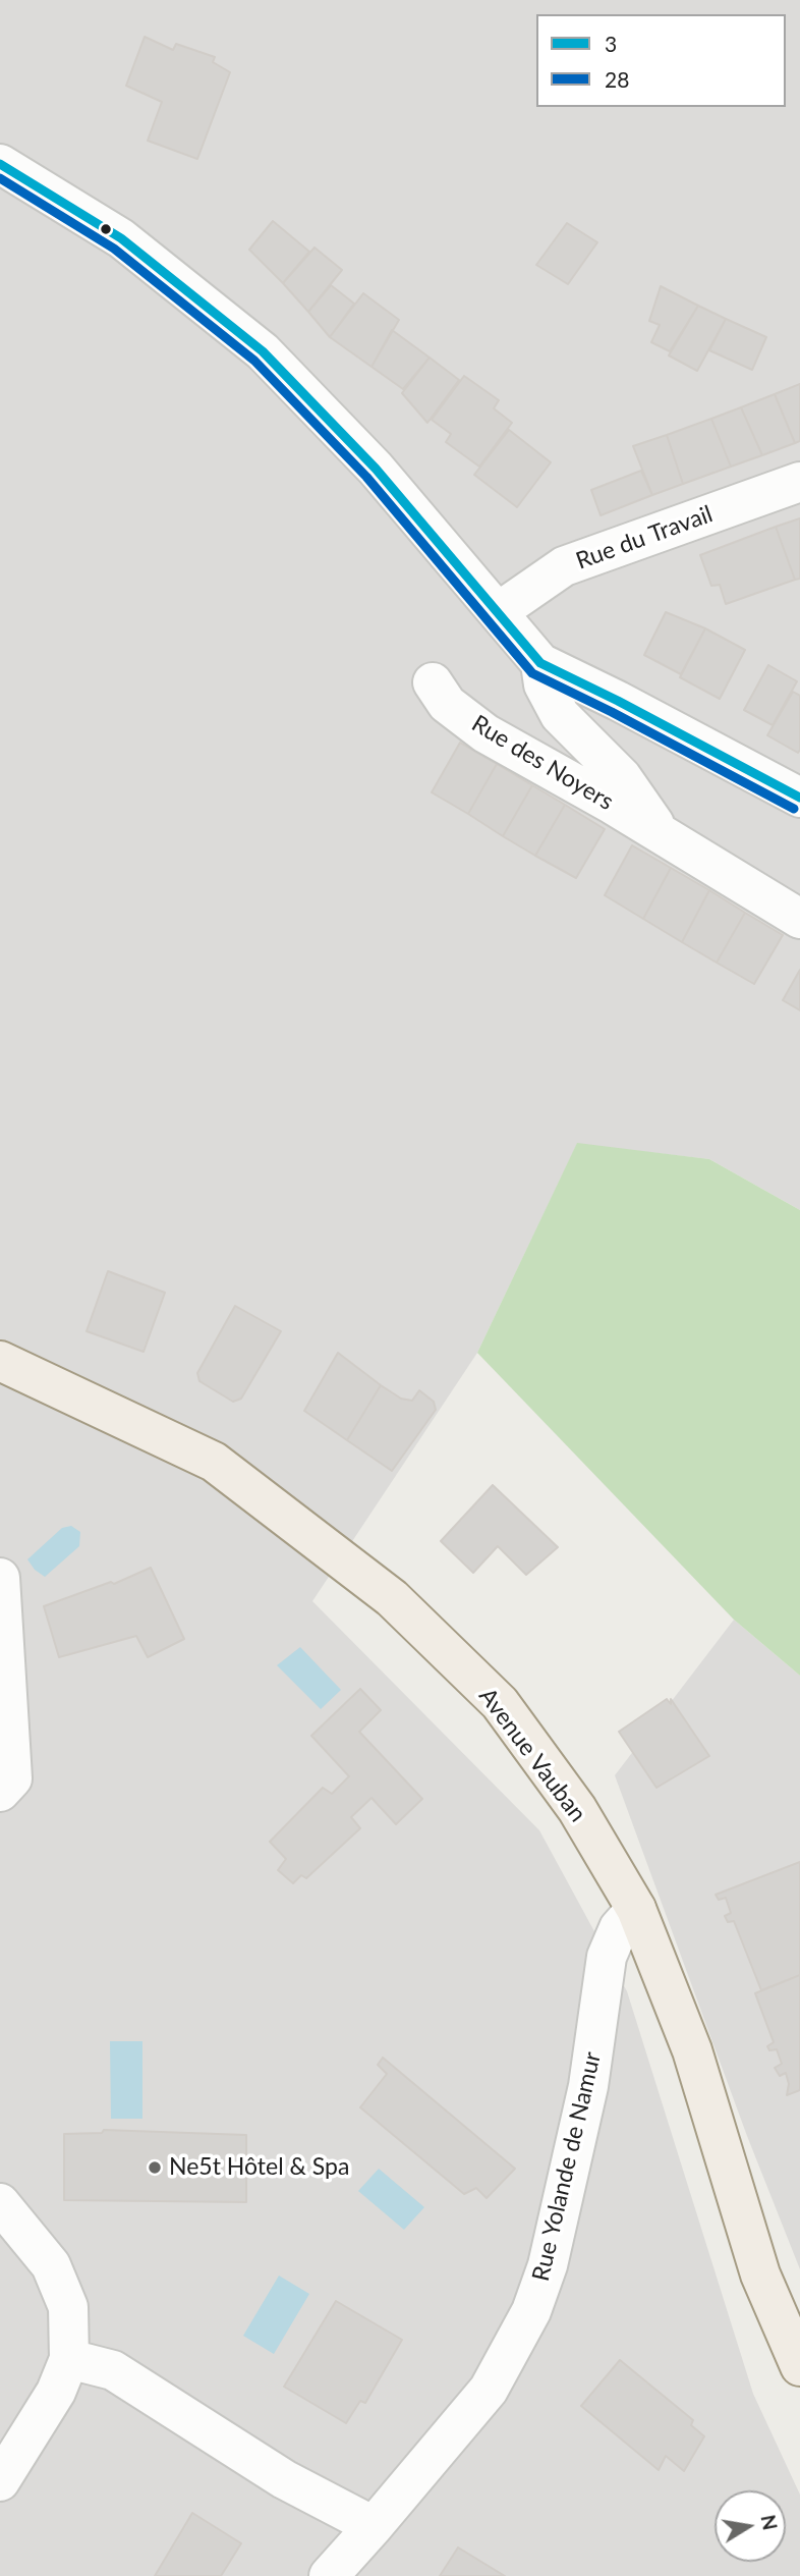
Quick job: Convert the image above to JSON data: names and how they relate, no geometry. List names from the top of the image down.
{
  "streets": {
    "main road": ["Avenue Vauban"],
    "street": ["Rue du Travail", "Rue des Noyers", "Rue Yolande de Namur"]
  },
  "crossings": [
    ["Rue du Travail", "Rue des Noyers"],
    ["Avenue Vauban", "Rue Yolande de Namur"]
  ],
  "places": ["Ne5t Hôtel & Spa"],
  "lines": ["transit line 3", "transit line 28"],
  "legend": ["3", "28"],
  "north": "right"
}
